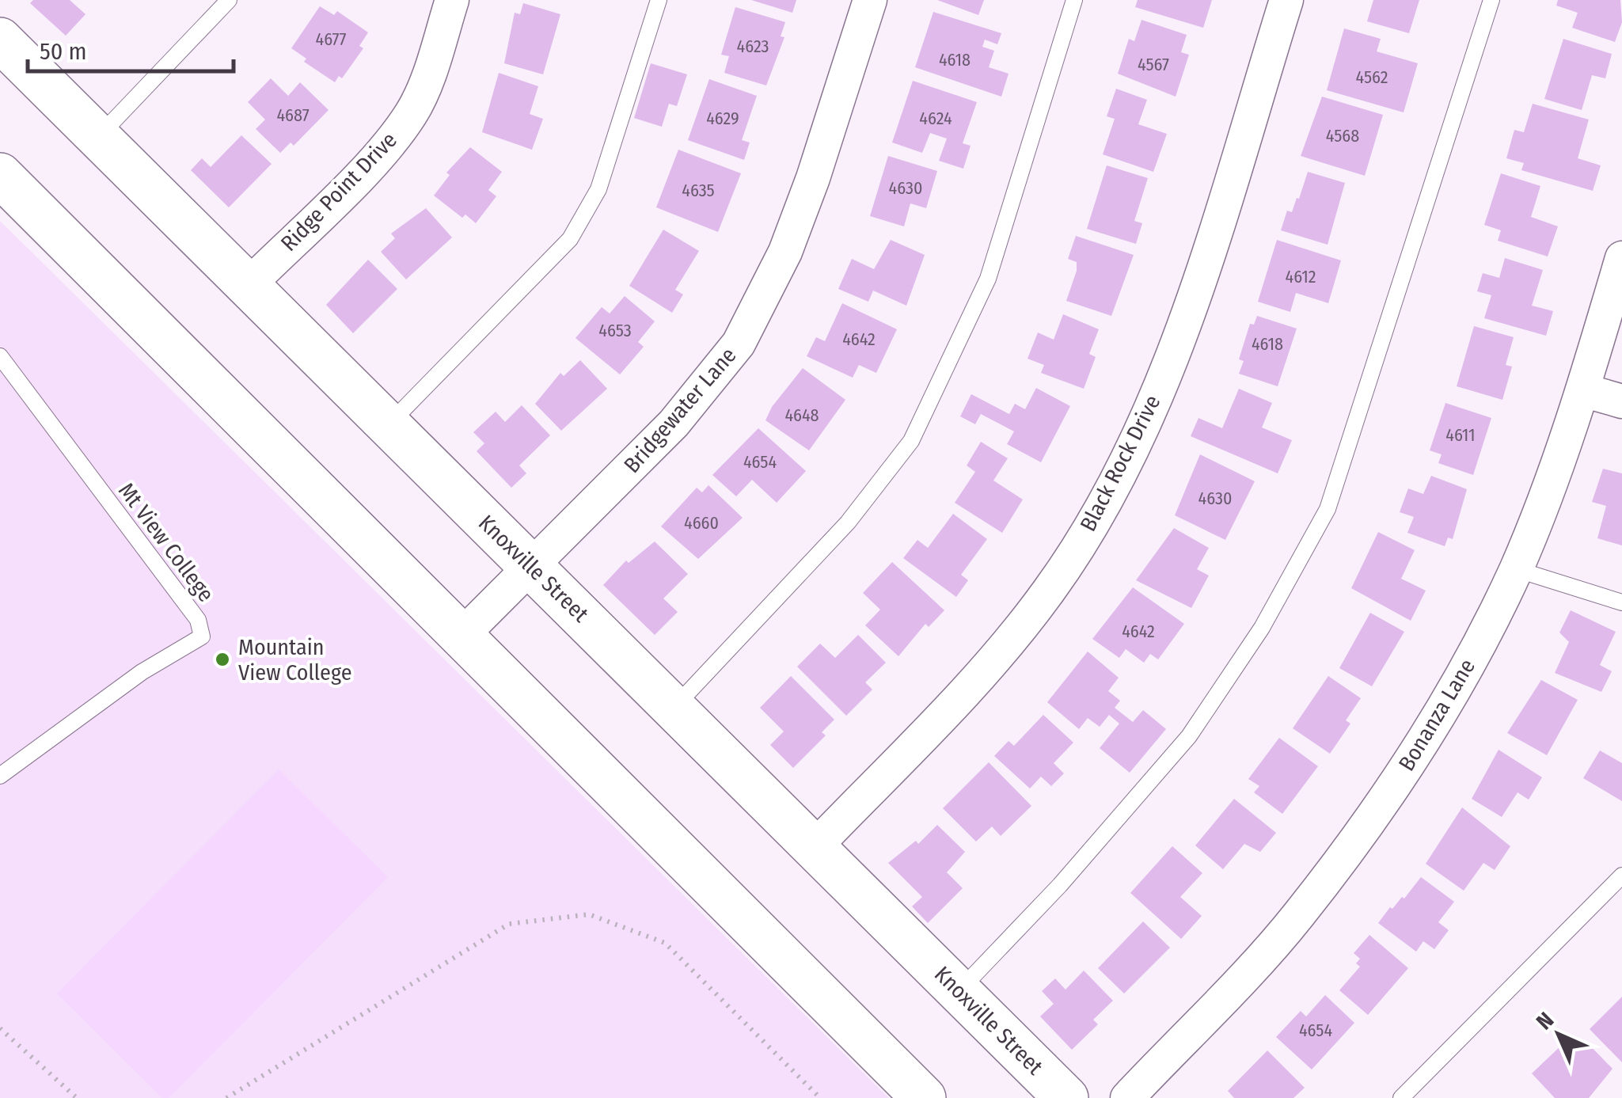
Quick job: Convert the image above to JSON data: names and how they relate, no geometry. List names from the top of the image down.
{
  "streets": {
    "street": [
      "Ridge Point Drive",
      "Bridgewater Lane",
      "Black Rock Drive",
      "Knoxville Street",
      "Bonanza Lane"
    ],
    "lane": ["Mt View College"]
  },
  "crossings": [
    ["Ridge Point Drive", "Knoxville Street"],
    ["Bridgewater Lane", "Knoxville Street"],
    ["Black Rock Drive", "Knoxville Street"]
  ],
  "places": ["Mountain View College"],
  "house_numbers": [
    "4677",
    "4623",
    "4618",
    "4567",
    "4562",
    "4687",
    "4629",
    "4624",
    "4568",
    "4630",
    "4635",
    "4612",
    "4653",
    "4642",
    "4618",
    "4648",
    "4611",
    "4654",
    "4630",
    "4660",
    "4642",
    "4654"
  ],
  "scale_bar": "50 m",
  "north": "top left"
}
